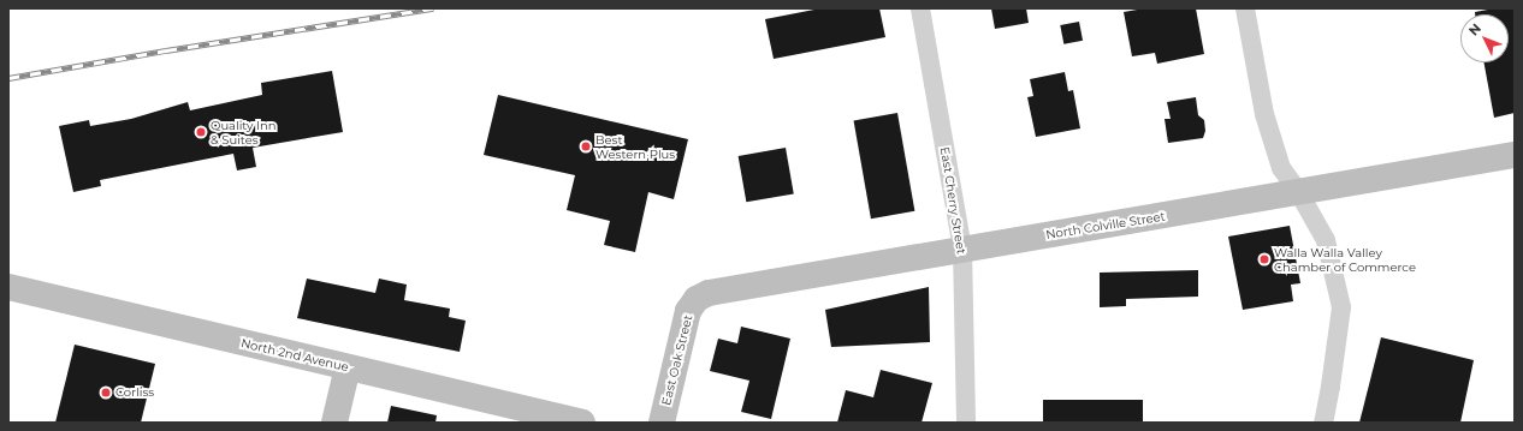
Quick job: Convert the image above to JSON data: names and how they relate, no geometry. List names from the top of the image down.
{
  "streets": {
    "street": [
      "East Cherry Street",
      "North Colville Street",
      "North 2nd Avenue",
      "East Oak Street"
    ]
  },
  "crossings": [
    ["East Cherry Street", "North Colville Street"],
    ["North Colville Street", "East Oak Street"]
  ],
  "places": [
    "Quality Inn & Suites",
    "Best Western Plus",
    "Walla Walla Valley Chamber of Commerce",
    "Corliss"
  ],
  "north": "top left"
}
